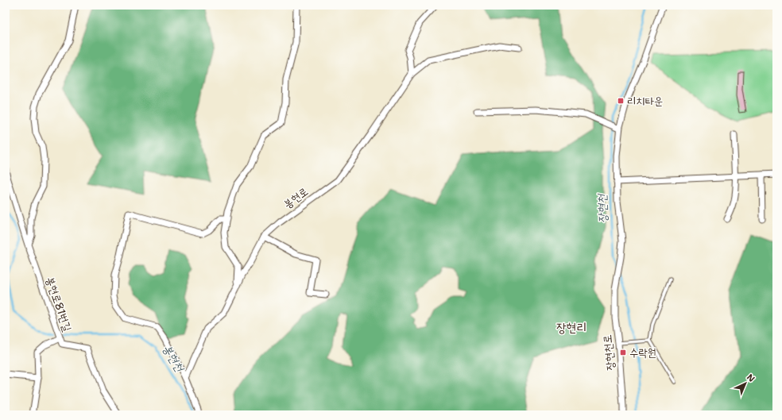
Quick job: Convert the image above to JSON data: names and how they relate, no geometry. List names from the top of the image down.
{
  "streets": {
    "street": ["봉현로", "봉현로81번길", "장현천로"]
  },
  "districts": ["장현리"],
  "water": ["장현천", "봉현천"],
  "places": {
    "transit": ["리치타운", "수락원"]
  },
  "north": "top right"
}
